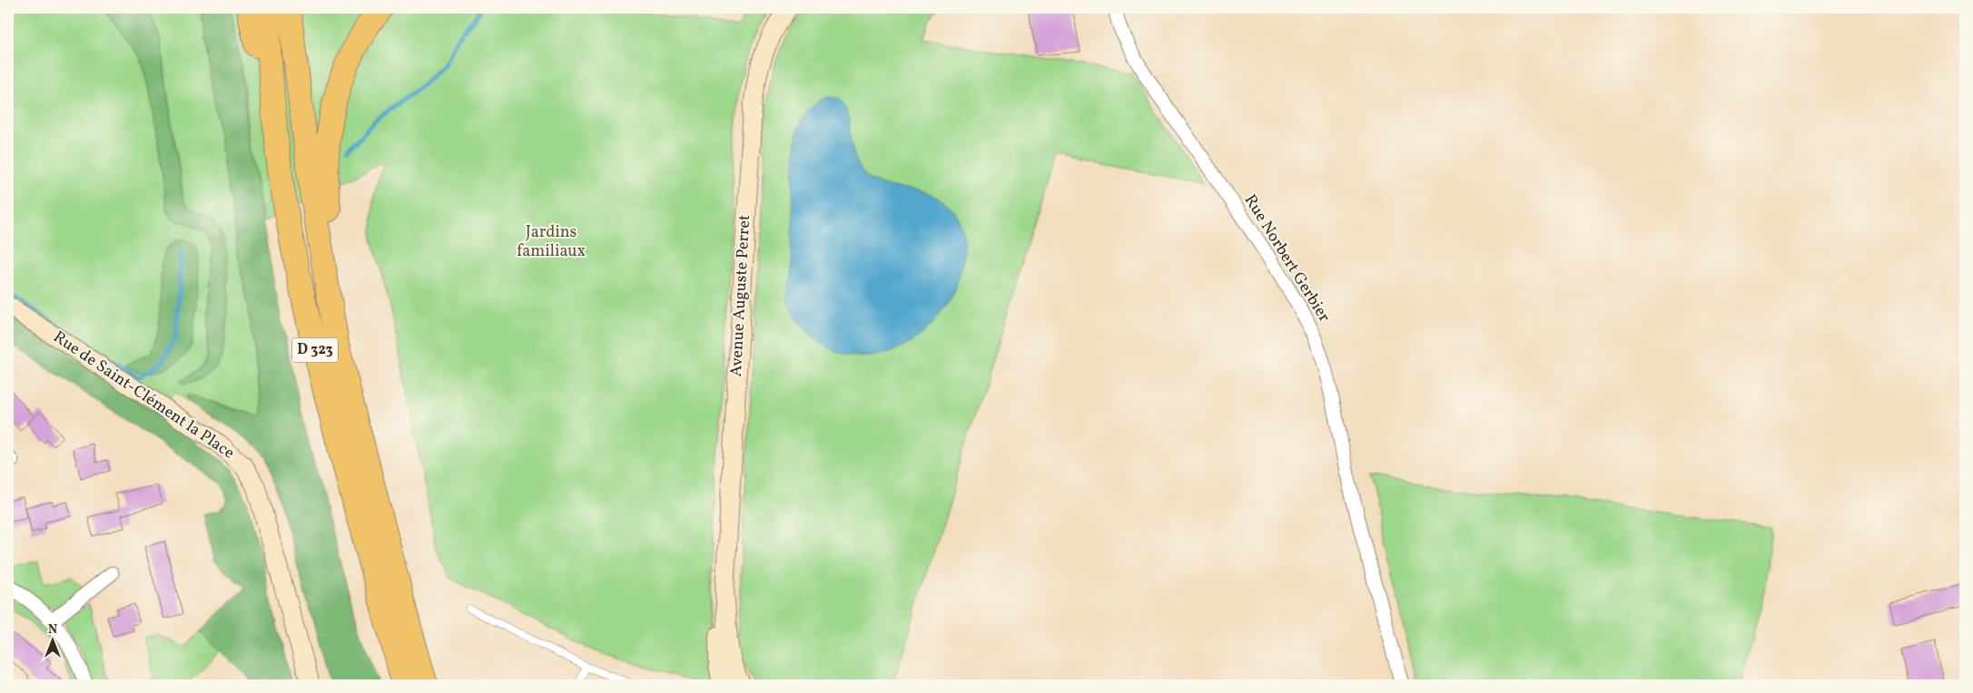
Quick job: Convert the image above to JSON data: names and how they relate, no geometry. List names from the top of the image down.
{
  "streets": {
    "highway": ["D 323"],
    "street": ["Rue Norbert Gerbier", "Avenue Auguste Perret", "Rue de Saint-Clément la Place"]
  },
  "parks": ["Jardins familiaux"],
  "north": "top"
}
